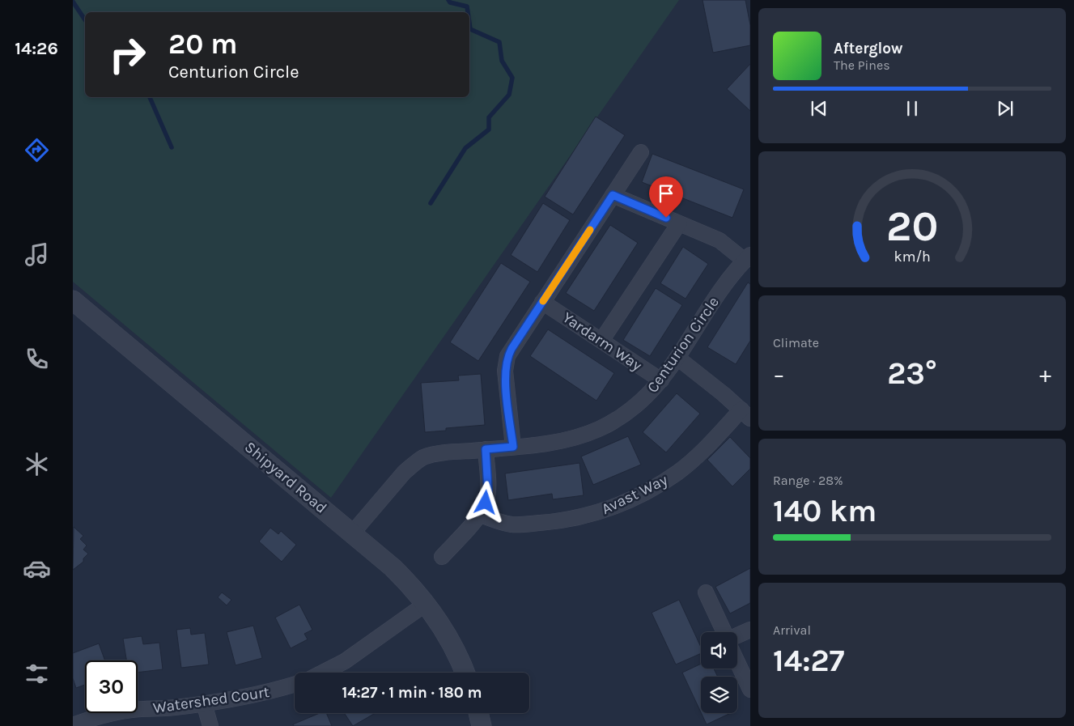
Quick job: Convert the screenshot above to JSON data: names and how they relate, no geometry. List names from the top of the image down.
{
  "streets": {
    "street": [
      "Yardarm Way",
      "Centurion Circle",
      "Shipyard Road",
      "Avast Way",
      "Watershed Court"
    ]
  },
  "crossings": [
    ["Yardarm Way", "Centurion Circle"],
    ["Centurion Circle", "Shipyard Road"]
  ],
  "page": {
    "tabs": "14:26",
    "turn": ["20 m", "Centurion Circle"],
    "song": ["Afterglow", "The Pines"],
    "tile": [
      "Climate",
      ["Range · 28%", "140 km"],
      ["Arrival", "14:27"]
    ],
    "heat": ["−", "23°", "+"],
    "limit": "30",
    "trip": "14:27 · 1 min · 180 m",
    "gauge": ["20", "km/h"]
  }
}
